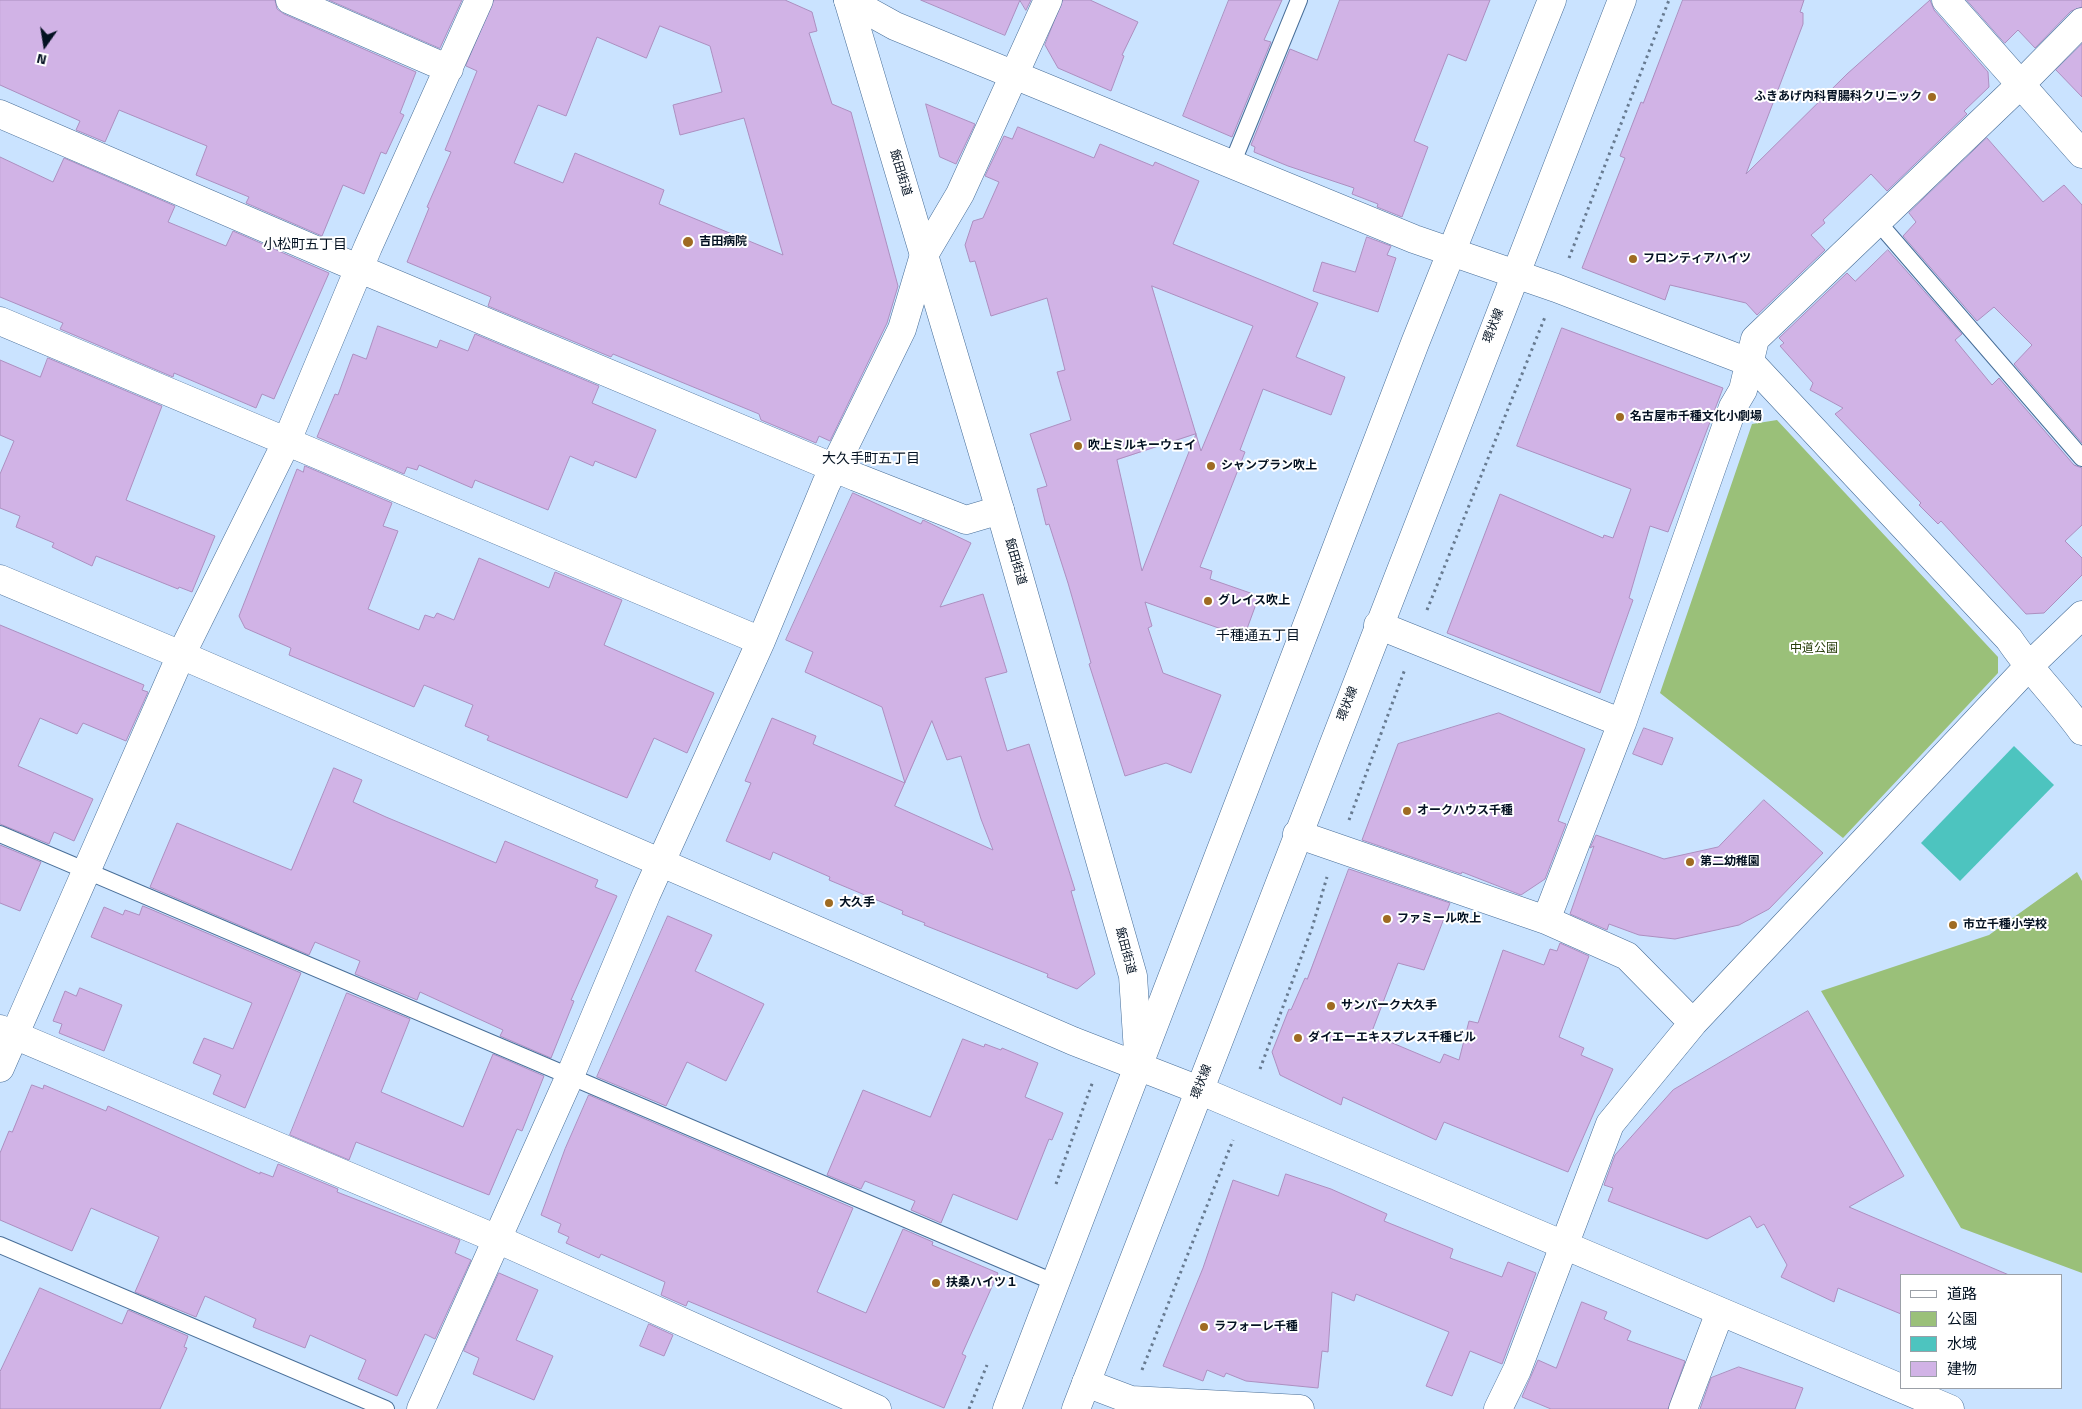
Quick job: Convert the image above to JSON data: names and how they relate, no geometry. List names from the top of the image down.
{
  "streets": {
    "street": ["飯田街道", "環状線"]
  },
  "districts": ["小松町五丁目", "大久手町五丁目", "千種通五丁目"],
  "parks": ["中道公園"],
  "places": [
    "ふきあげ内科胃腸科クリニック",
    "吉田病院",
    "フロンティアハイツ",
    "名古屋市千種文化小劇場",
    "吹上ミルキーウェイ",
    "シャンプラン吹上",
    "グレイス吹上",
    "オークハウス千種",
    "第二幼稚園",
    "大久手",
    "ファミール吹上",
    "市立千種小学校",
    "サンパーク大久手",
    "ダイエーエキスプレス千種ビル",
    "扶桑ハイツ１",
    "ラフォーレ千種"
  ],
  "legend": [
    "道路",
    "公園",
    "水域",
    "建物"
  ],
  "north": "bottom"
}
